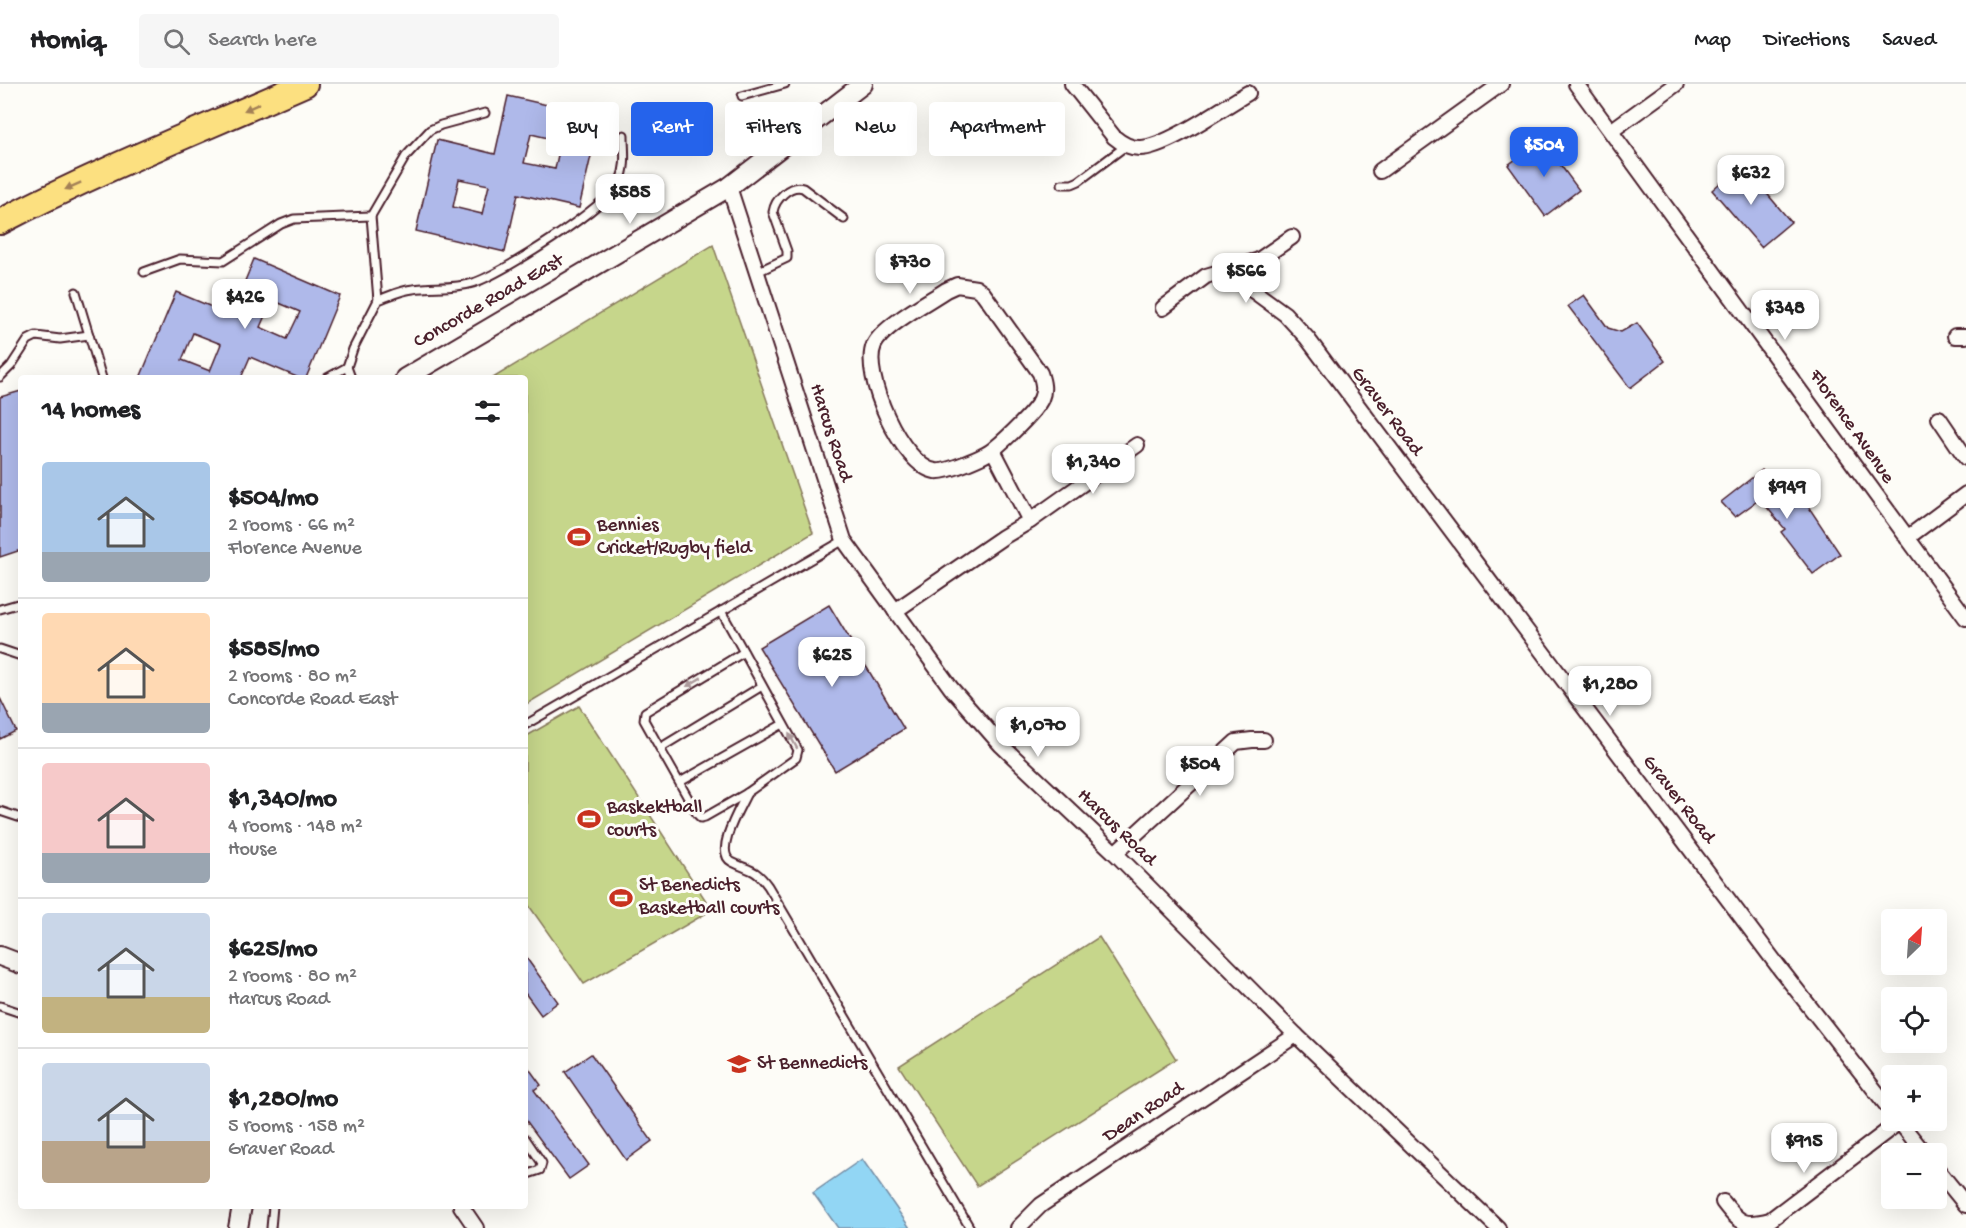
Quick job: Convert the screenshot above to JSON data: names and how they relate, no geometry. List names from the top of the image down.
{
  "streets": {
    "main road": ["Concorde Road East"],
    "street": [
      "Graver Road",
      "Florence Avenue",
      "Harcus Road",
      "Dean Road"
    ]
  },
  "crossings": [
    ["Concorde Road East", "Harcus Road"],
    ["Harcus Road", "Dean Road"]
  ],
  "places": {
    "sports": ["Bennies Cricket/Rugby field", "Baskektball courts", "St Benedicts Basketball courts"],
    "school or university": ["St Bennedicts"]
  },
  "north": "top right",
  "page": {
    "header": "Homiq",
    "search": "Search here",
    "nav": ["Map", "Directions", "Saved"],
    "chip": [
      "Buy",
      "Rent",
      "Filters",
      "New",
      "Apartment"
    ],
    "price": [
      "$504",
      "$632",
      "$585",
      "$730",
      "$566",
      "$426",
      "$348",
      "$1,340",
      "$949",
      "$625",
      "$1,280",
      "$1,070",
      "$504",
      "$915"
    ],
    "heading": "14 homes",
    "list": [
      {
        "name": "$504/mo",
        "note": "2 rooms · 66 m² · Florence Avenue"
      },
      {
        "name": "$585/mo",
        "note": "2 rooms · 80 m² · Concorde Road East"
      },
      {
        "name": "$1,340/mo",
        "note": "4 rooms · 148 m² · House"
      },
      {
        "name": "$625/mo",
        "note": "2 rooms · 80 m² · Harcus Road"
      },
      {
        "name": "$1,280/mo",
        "note": "5 rooms · 158 m² · Graver Road"
      }
    ],
    "map_buttons": ["+", "−"]
  }
}
